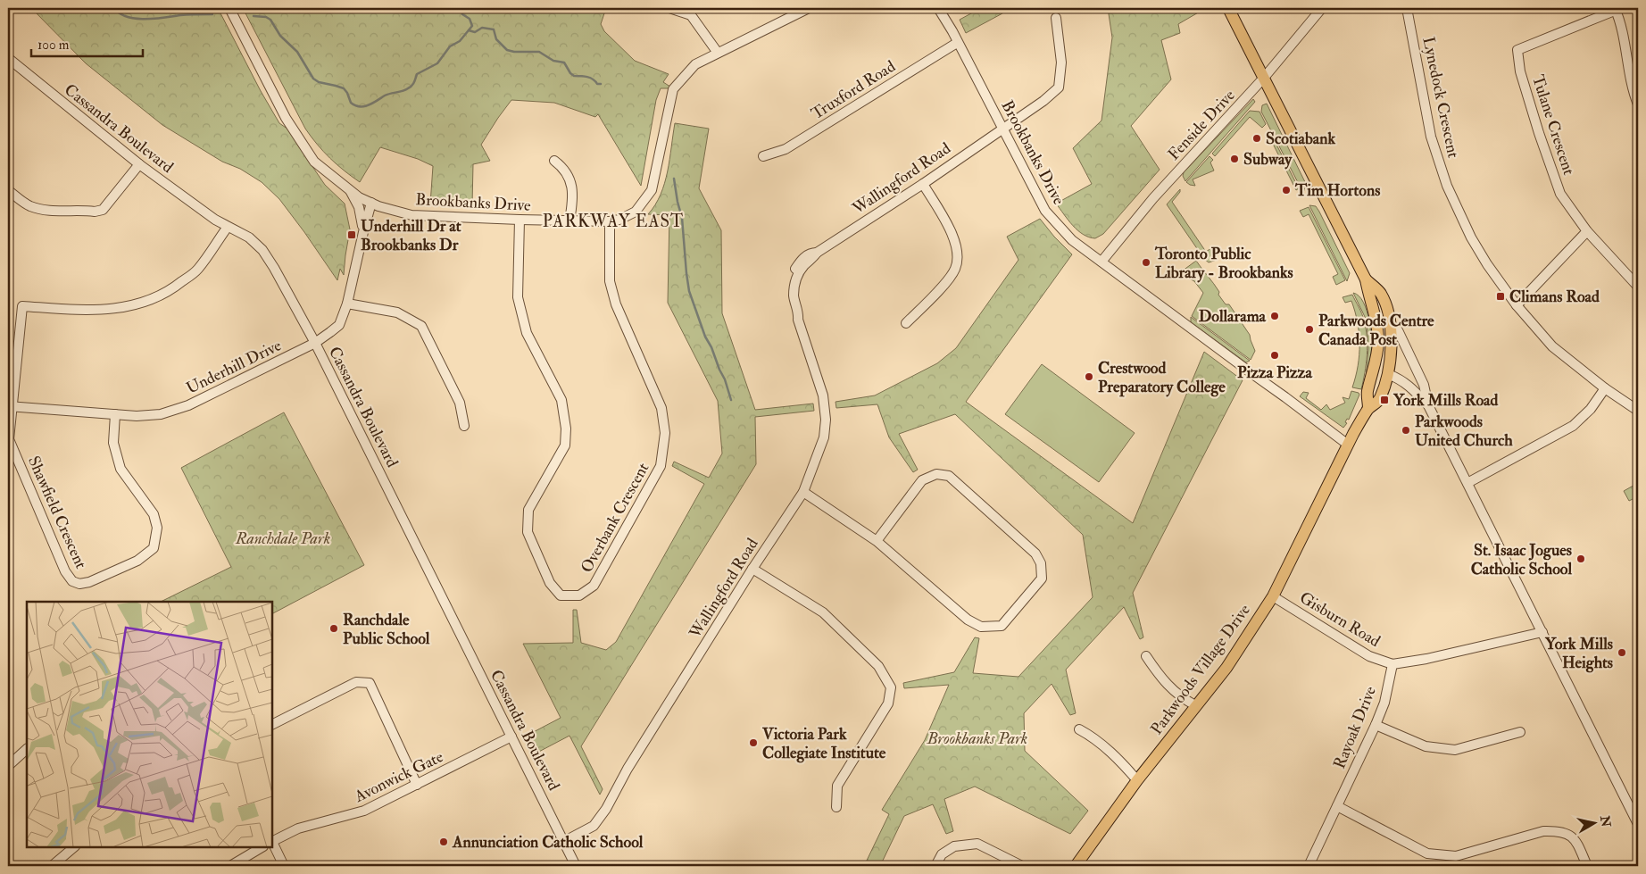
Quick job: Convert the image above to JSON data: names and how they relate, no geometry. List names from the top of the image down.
{
  "streets": {
    "main road": ["Parkwoods Village Drive"],
    "street": [
      "Truxford Road",
      "Lynedock Crescent",
      "Fenside Drive",
      "Tulane Crescent",
      "Cassandra Boulevard",
      "Brookbanks Drive",
      "Wallingford Road",
      "Underhill Drive",
      "Shawfield Crescent",
      "Overbank Crescent",
      "Gisburn Road",
      "Rayoak Drive",
      "Avonwick Gate"
    ]
  },
  "crossings": [
    ["Truxford Road", "Brookbanks Drive"],
    ["Fenside Drive", "Brookbanks Drive"],
    ["Cassandra Boulevard", "Wallingford Road"],
    ["Cassandra Boulevard", "Underhill Drive"],
    ["Cassandra Boulevard", "Avonwick Gate"],
    ["Brookbanks Drive", "Wallingford Road"],
    ["Brookbanks Drive", "Underhill Drive"],
    ["Brookbanks Drive", "Overbank Crescent"],
    ["Brookbanks Drive", "Parkwoods Village Drive"],
    ["Underhill Drive", "Shawfield Crescent"],
    ["Gisburn Road", "Parkwoods Village Drive"],
    ["Gisburn Road", "Rayoak Drive"]
  ],
  "districts": ["PARKWAY EAST"],
  "parks": ["Ranchdale Park", "Brookbanks Park"],
  "places": {
    "other": [
      "Scotiabank",
      "Subway",
      "Tim Hortons",
      "Toronto Public Library - Brookbanks",
      "Dollarama",
      "Parkwoods Centre Canada Post",
      "Pizza Pizza",
      "Crestwood Preparatory College",
      "Parkwoods United Church",
      "St. Isaac Jogues Catholic School",
      "Ranchdale Public School",
      "York Mills Heights",
      "Victoria Park Collegiate Institute",
      "Annunciation Catholic School"
    ],
    "transit": ["Underhill Dr at Brookbanks Dr", "Climans Road", "York Mills Road"]
  },
  "scale_bar": "100 m",
  "north": "right"
}
